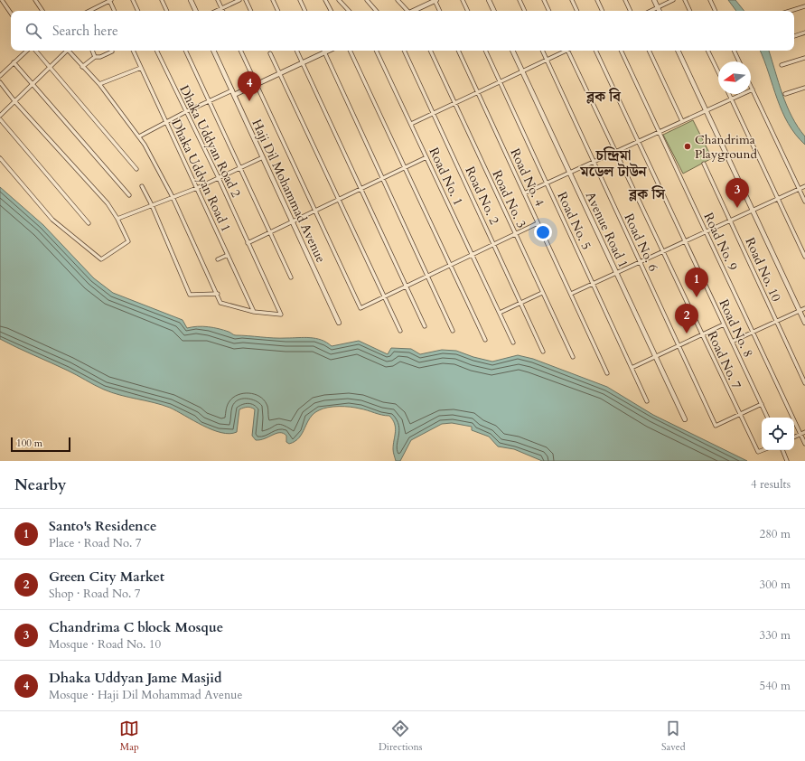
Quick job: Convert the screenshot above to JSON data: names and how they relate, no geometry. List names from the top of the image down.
{
  "streets": {
    "street": [
      "Dhaka Uddyan Road 2",
      "Dhaka Uddyan Road 1",
      "Road No. 1",
      "Road No. 4",
      "Haji Dil Mohammad Avenue",
      "Road No. 2",
      "Road No. 3",
      "Road No. 5",
      "Avenue Road 1",
      "Road No. 9",
      "Road No. 6",
      "Road No. 10",
      "Road No. 8",
      "Road No. 7"
    ]
  },
  "crossings": [
    ["Dhaka Uddyan Road 2", "Dhaka Uddyan Road 1"],
    ["Road No. 6", "Road No. 7"]
  ],
  "districts": ["ব্লক বি", "চন্দ্রিমা মডেল টাউন", "ব্লক সি"],
  "places": ["Chandrima Playground"],
  "scale_bar": "100 m",
  "north": "left",
  "page": {
    "search": "Search here",
    "pins": [
      "4",
      "3",
      "1",
      "2"
    ],
    "scale": "100 m",
    "heading": ["Nearby", "4 results"],
    "list": [
      {
        "mark": "1",
        "name": "Santo's Residence",
        "note": "Place · Road No. 7",
        "value": "280 m"
      },
      {
        "mark": "2",
        "name": "Green City Market",
        "note": "Shop · Road No. 7",
        "value": "300 m"
      },
      {
        "mark": "3",
        "name": "Chandrima C block Mosque",
        "note": "Mosque · Road No. 10",
        "value": "330 m"
      },
      {
        "mark": "4",
        "name": "Dhaka Uddyan Jame Masjid",
        "note": "Mosque · Haji Dil Mohammad Avenue",
        "value": "540 m"
      }
    ],
    "nav": ["Map", "Directions", "Saved"]
  }
}
